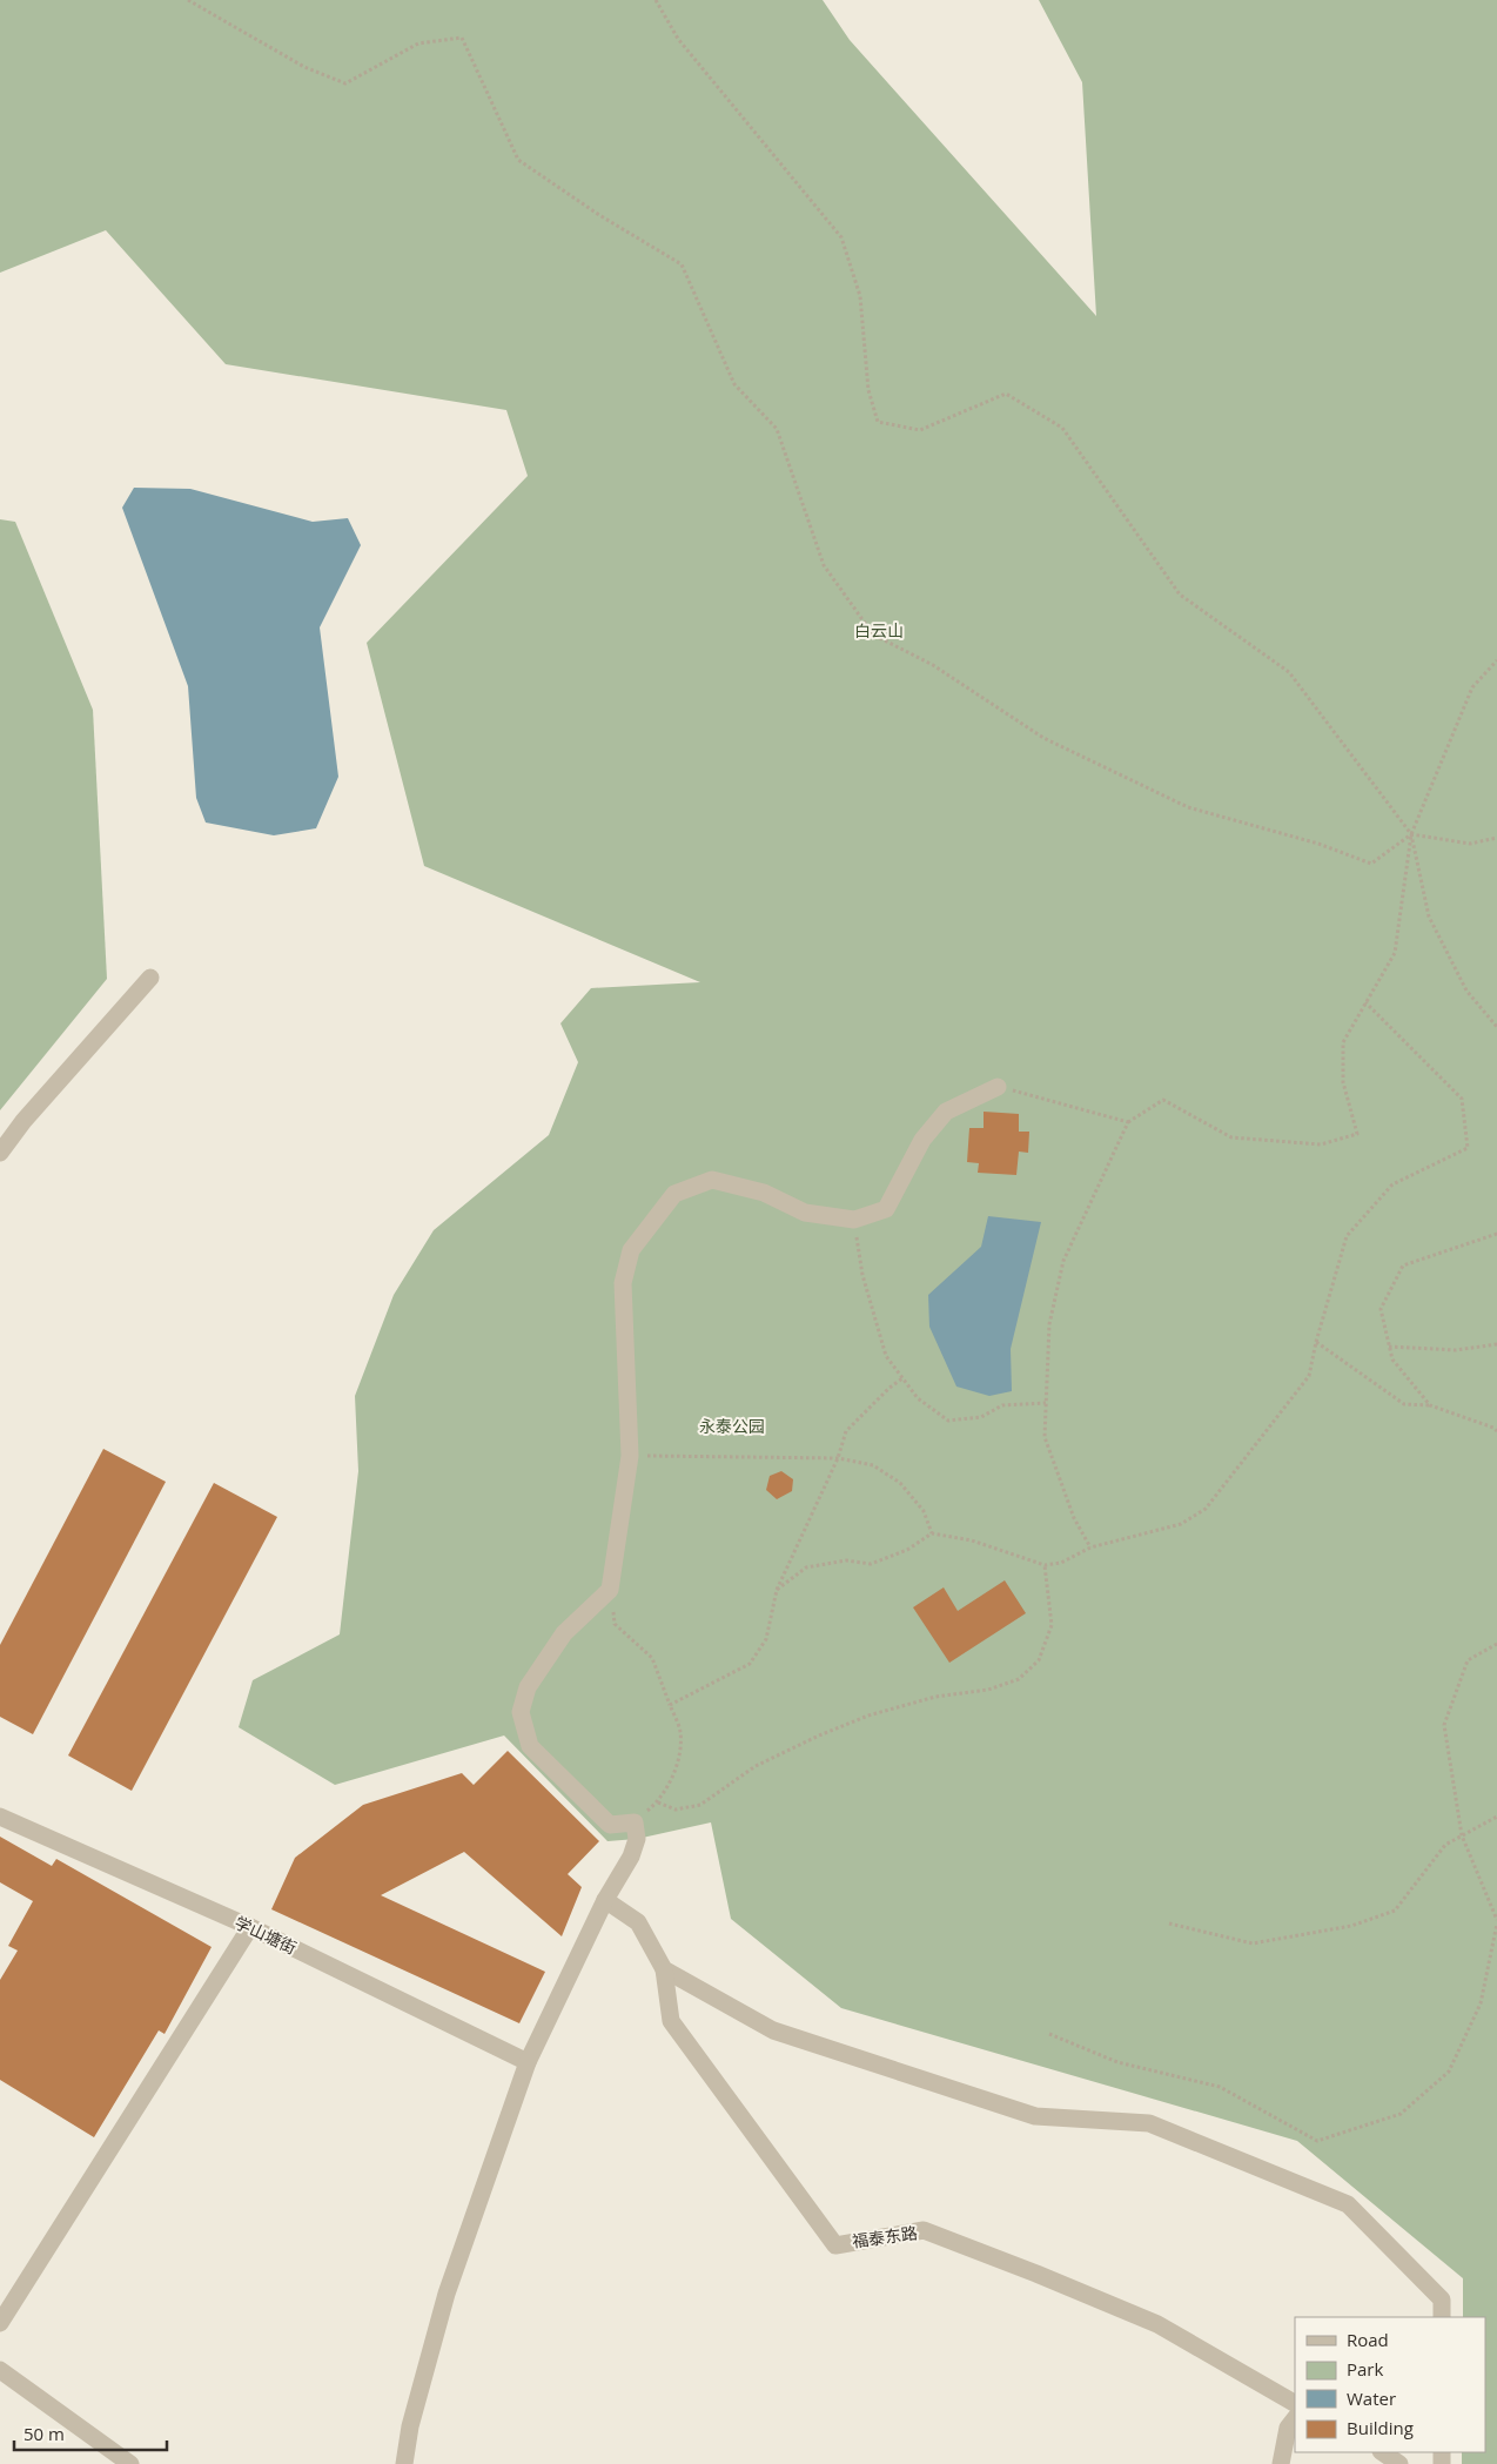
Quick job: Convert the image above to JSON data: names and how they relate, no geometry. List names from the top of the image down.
{
  "streets": {
    "street": ["学山塘街", "福泰东路"]
  },
  "parks": ["白云山", "永泰公园"],
  "legend": [
    "Road",
    "Park",
    "Water",
    "Building"
  ],
  "scale_bar": "50 m"
}
